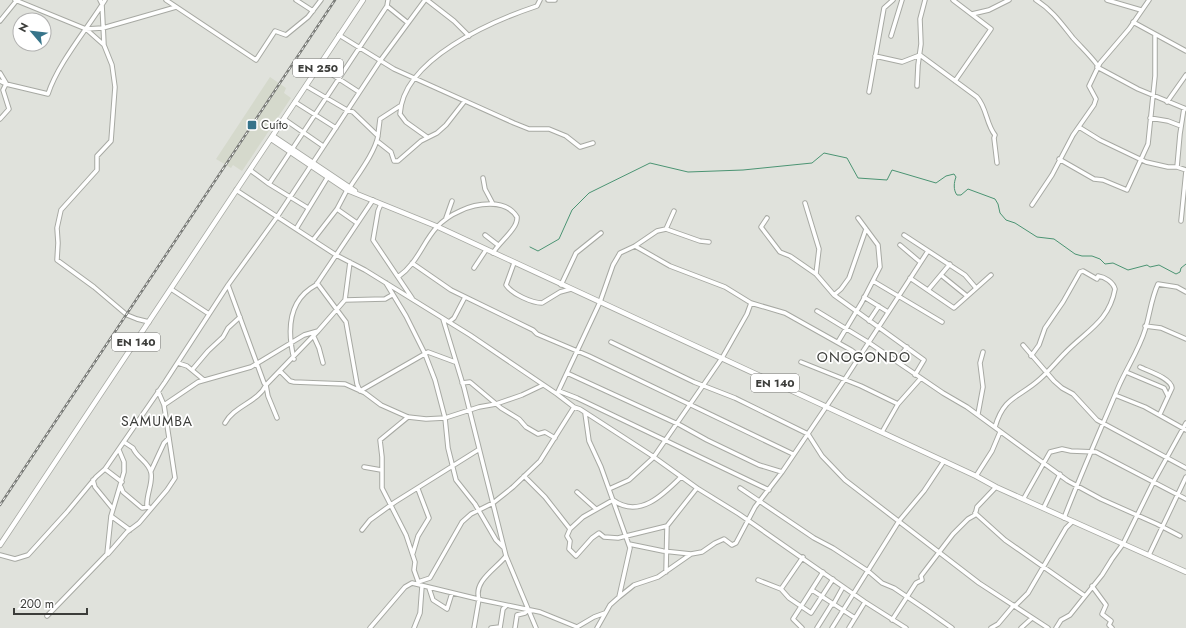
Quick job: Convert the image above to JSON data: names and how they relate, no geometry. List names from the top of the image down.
{
  "streets": {
    "main road": ["EN 250", "EN 140"]
  },
  "crossings": [
    ["EN 250", "EN 140"]
  ],
  "districts": ["ONOGONDO", "SAMUMBA"],
  "places": {
    "transit": ["Cuíto"]
  },
  "scale_bar": "200 m",
  "north": "top left"
}
